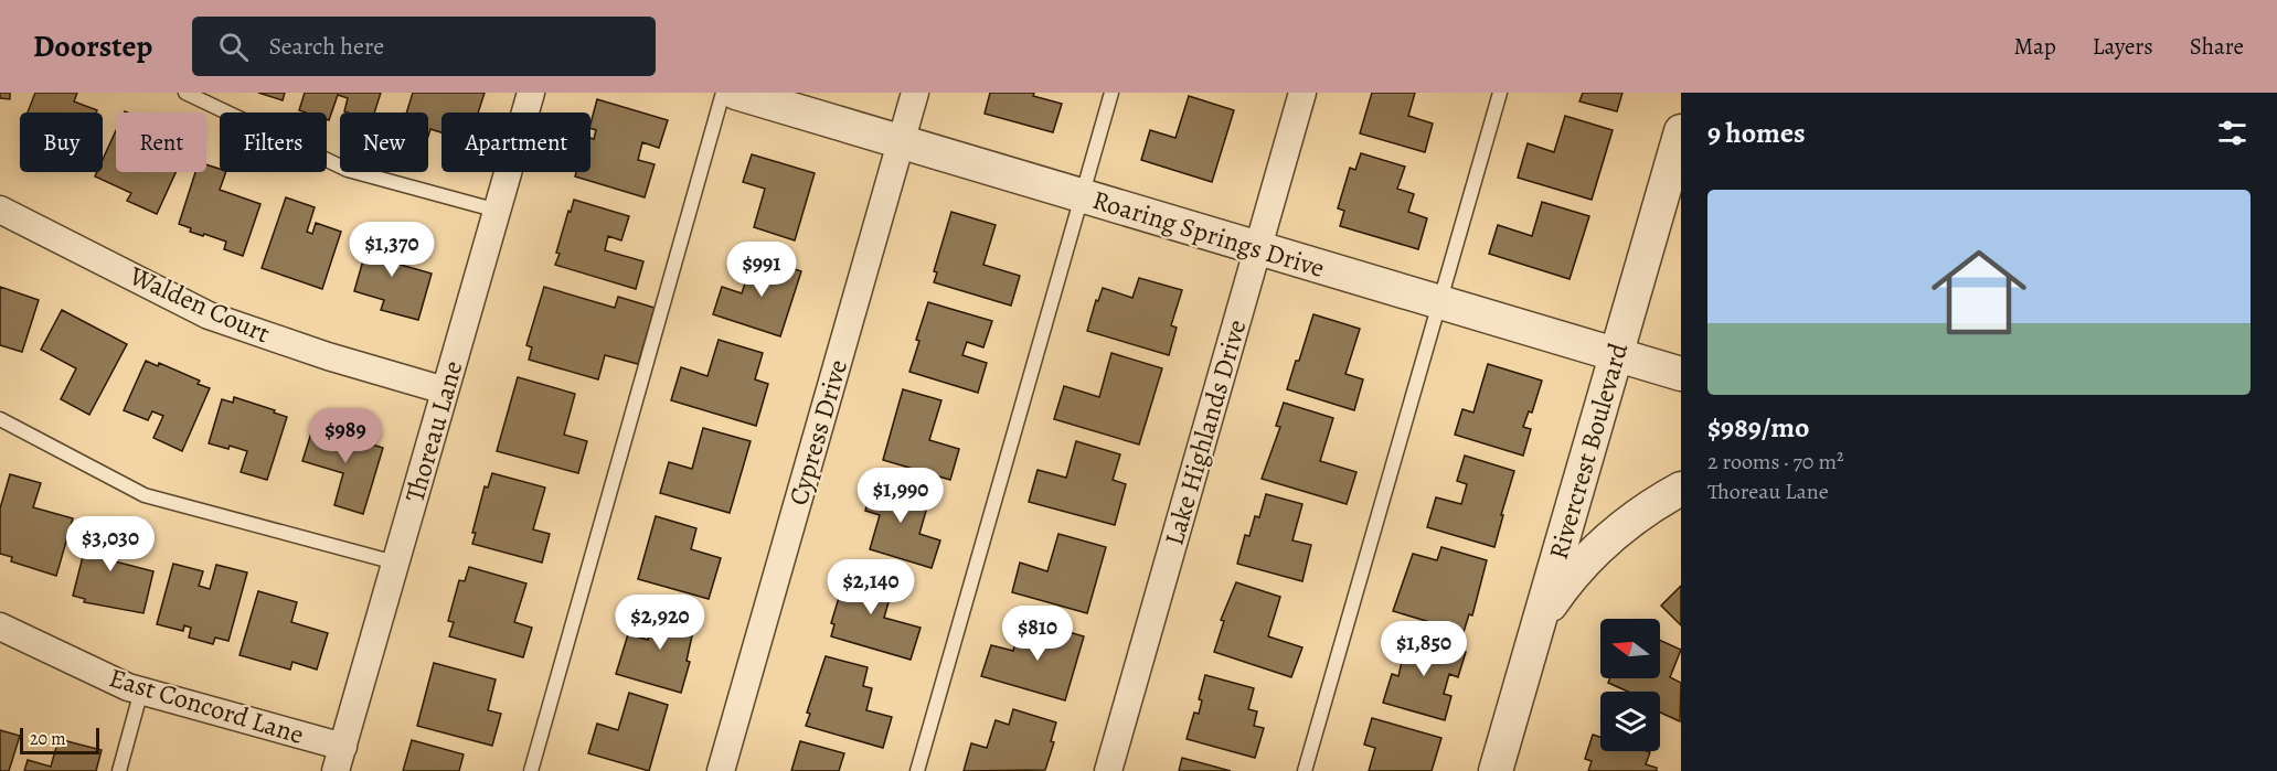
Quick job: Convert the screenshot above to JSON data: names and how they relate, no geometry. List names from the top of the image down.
{
  "streets": {
    "street": [
      "Roaring Springs Drive",
      "Walden Court",
      "Thoreau Lane",
      "Cypress Drive",
      "Lake Highlands Drive",
      "Rivercrest Boulevard",
      "East Concord Lane"
    ]
  },
  "crossings": [
    ["Roaring Springs Drive", "Cypress Drive"],
    ["Roaring Springs Drive", "Lake Highlands Drive"],
    ["Roaring Springs Drive", "Rivercrest Boulevard"],
    ["Walden Court", "Thoreau Lane"],
    ["Thoreau Lane", "East Concord Lane"]
  ],
  "scale_bar": "20 m",
  "north": "left",
  "page": {
    "header": "Doorstep",
    "search": "Search here",
    "nav": ["Map", "Layers", "Share"],
    "heading": "9 homes",
    "chip": [
      "Buy",
      "Rent",
      "Filters",
      "New",
      "Apartment"
    ],
    "list": [
      {
        "name": "$989/mo",
        "note": "2 rooms · 70 m² · Thoreau Lane"
      }
    ],
    "price": [
      "$1,370",
      "$991",
      "$989",
      "$1,990",
      "$3,030",
      "$2,140",
      "$2,920",
      "$810",
      "$1,850"
    ],
    "scale": "20 m"
  }
}
